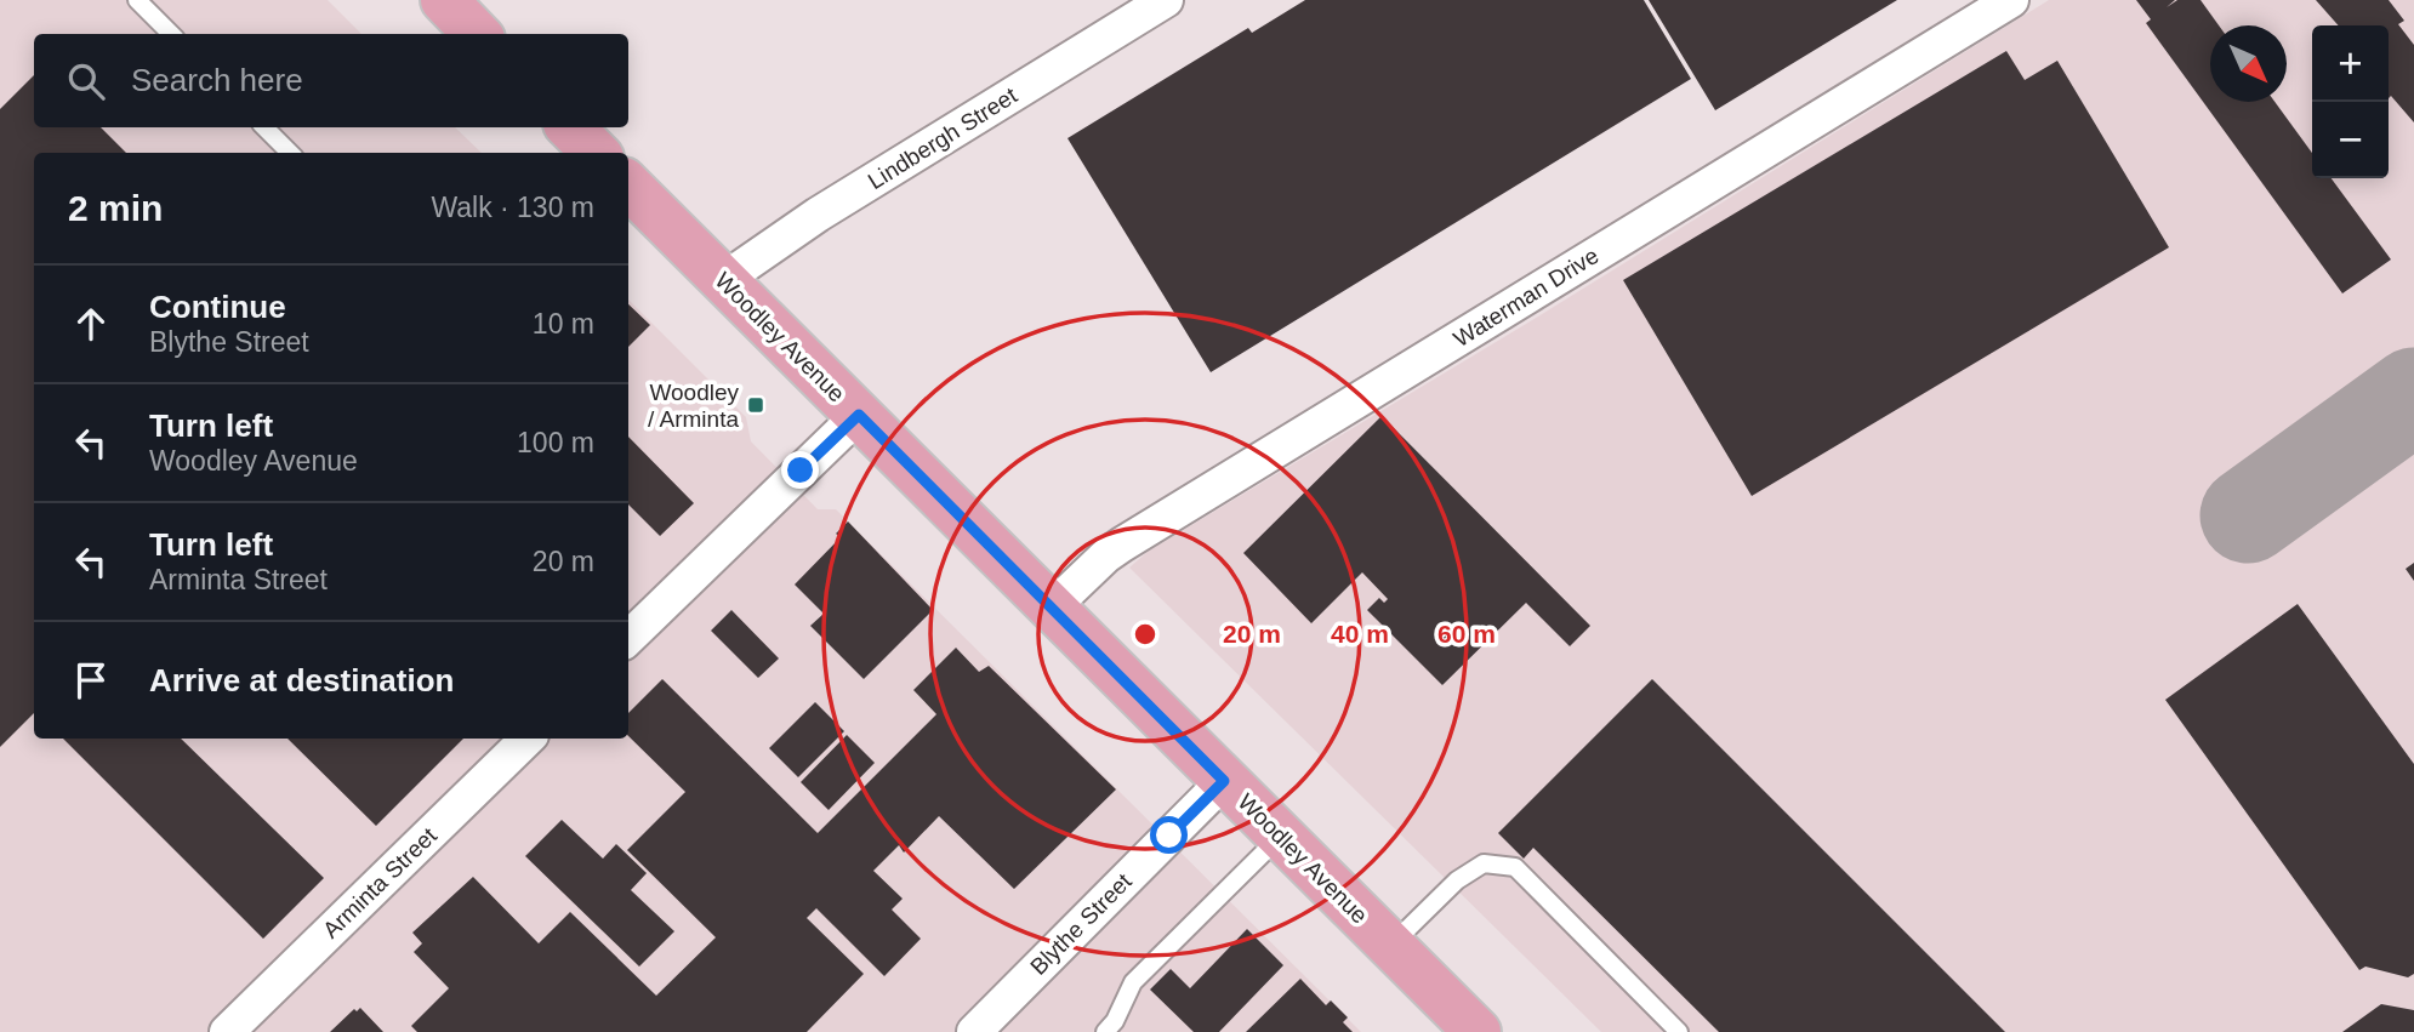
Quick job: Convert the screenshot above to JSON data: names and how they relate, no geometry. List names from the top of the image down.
{
  "streets": {
    "main road": ["Woodley Avenue"],
    "street": [
      "Lindbergh Street",
      "Waterman Drive",
      "Arminta Street",
      "Blythe Street"
    ]
  },
  "crossings": [
    ["Lindbergh Street", "Woodley Avenue"],
    ["Waterman Drive", "Woodley Avenue"],
    ["Woodley Avenue", "Blythe Street"]
  ],
  "places": {
    "transit": ["Woodley / Arminta"]
  },
  "north": "bottom right",
  "page": {
    "map_buttons": ["+", "−"],
    "search": "Search here",
    "heading": ["2 min", "Walk · 130 m"],
    "list": [
      ["Continue", "Blythe Street", "10 m"],
      ["Turn left", "Woodley Avenue", "100 m"],
      ["Turn left", "Arminta Street", "20 m"],
      "Arrive at destination"
    ]
  },
  "rings": ["20 m", "40 m", "60 m"]
}
